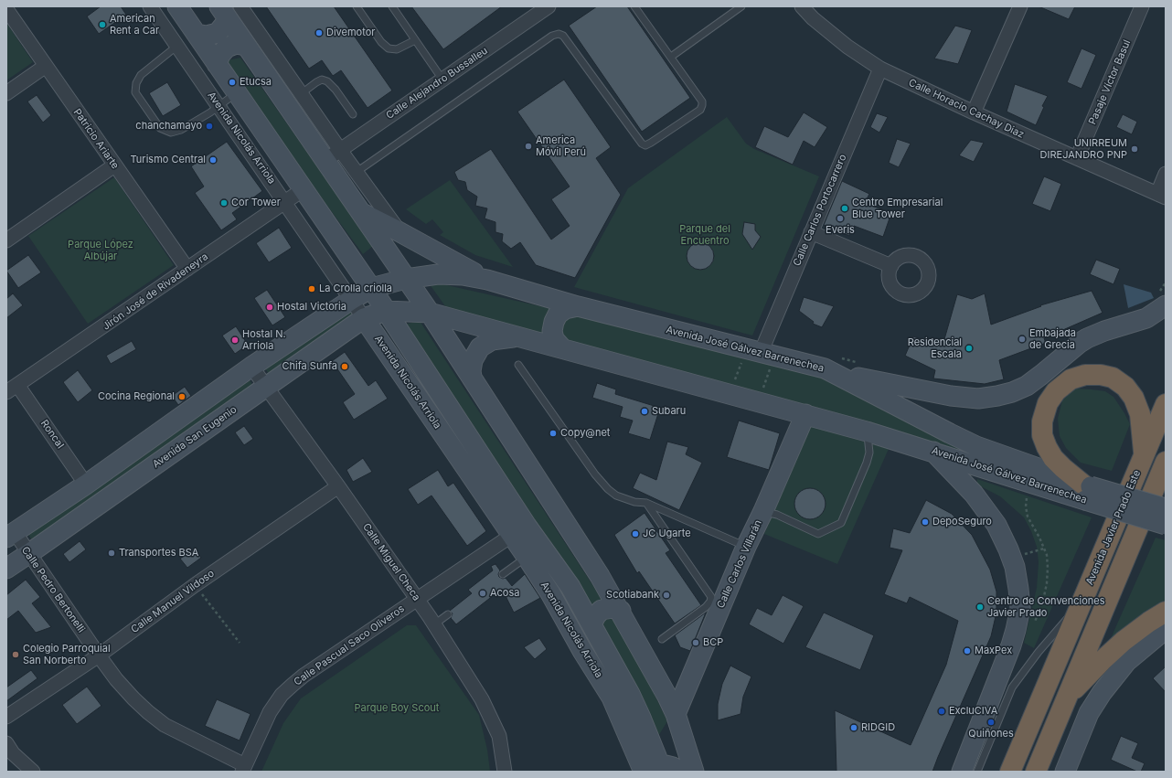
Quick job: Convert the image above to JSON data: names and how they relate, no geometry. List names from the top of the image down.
{
  "streets": {
    "highway": ["Avenida Javier Prado Este"],
    "main road": [
      "Avenida Nicolás Arriola",
      "Avenida José Gálvez Barrenechea",
      "Avenida San Eugenio",
      "Calle Carlos Villarán"
    ],
    "street": [
      "Pasaje Víctor Basul",
      "Calle Alejandro Bussalleu",
      "Calle Horacio Cachay Diaz",
      "Patricio Ariarte",
      "Calle Carlos Portocarrero",
      "Jirón José de Rivadeneyra",
      "Roncal",
      "Calle Miguel Checa",
      "Calle Pedro Bertonelli",
      "Calle Manuel Vildoso",
      "Calle Pascual Saco Oliveros"
    ]
  },
  "crossings": [
    ["Pasaje Víctor Basul", "Calle Horacio Cachay Diaz"],
    ["Calle Horacio Cachay Diaz", "Calle Carlos Portocarrero"],
    ["Avenida Nicolás Arriola", "Jirón José de Rivadeneyra"],
    ["Avenida Nicolás Arriola", "Avenida José Gálvez Barrenechea"],
    ["Avenida Nicolás Arriola", "Avenida San Eugenio"],
    ["Avenida Nicolás Arriola", "Calle Pascual Saco Oliveros"],
    ["Patricio Ariarte", "Jirón José de Rivadeneyra"],
    ["Calle Carlos Portocarrero", "Avenida José Gálvez Barrenechea"],
    ["Jirón José de Rivadeneyra", "Roncal"],
    ["Avenida José Gálvez Barrenechea", "Avenida San Eugenio"],
    ["Avenida José Gálvez Barrenechea", "Calle Carlos Villarán"],
    ["Avenida San Eugenio", "Calle Miguel Checa"],
    ["Avenida San Eugenio", "Calle Pedro Bertonelli"],
    ["Calle Miguel Checa", "Calle Manuel Vildoso"],
    ["Calle Miguel Checa", "Calle Pascual Saco Oliveros"],
    ["Calle Pedro Bertonelli", "Calle Manuel Vildoso"],
    ["Calle Pedro Bertonelli", "Calle Pascual Saco Oliveros"]
  ],
  "parks": ["Parque del Encuentro", "Parque López Albújar", "Parque Boy Scout"],
  "places": [
    "American Rent a Car",
    "Divemotor",
    "Etucsa",
    "chanchamayo",
    "America Móvil Perú",
    "UNIRREUM DIREJANDRO PNP",
    "Turismo Central",
    "Cor Tower",
    "Centro Empresarial Blue Tower",
    "Everis",
    "La Crolla criolla",
    "Hostal Victoria",
    "Embajada de Grecia",
    "Hostal N. Arriola",
    "Residencial Escala",
    "Chifa Sunfa",
    "Cocina Regional",
    "Subaru",
    "Copy@net",
    "DepoSeguro",
    "JC Ugarte",
    "Transportes BSA",
    "Acosa",
    "Scotiabank",
    "Centro de Convenciones Javier Prado",
    "BCP",
    "MaxPex",
    "Colegio Parroquial San Norberto",
    "ExcluCIVA",
    "Quiñones",
    "RIDGID"
  ]
}
